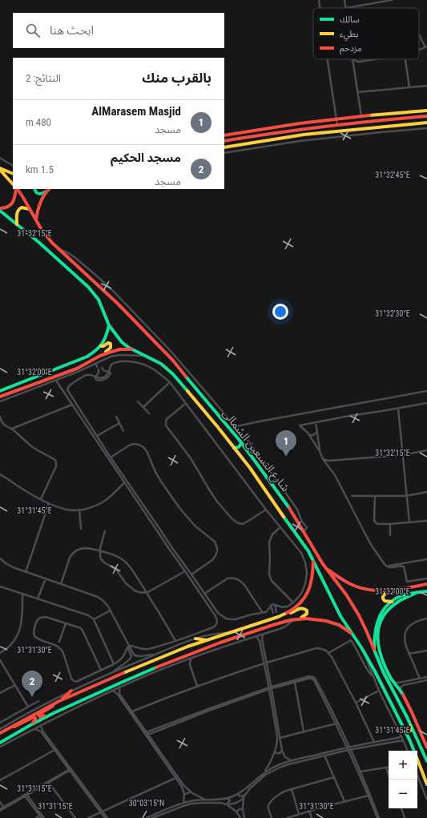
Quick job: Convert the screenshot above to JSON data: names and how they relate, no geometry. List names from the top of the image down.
{
  "streets": {
    "main road": ["شارع التسعين الشمالى"]
  },
  "legend": ["سالك", "بطيء", "مزدحم"],
  "page": {
    "search": "ابحث هنا",
    "heading": ["بالقرب منك", "النتائج: 2"],
    "list": [
      {
        "mark": "1",
        "name": "AlMarasem Masjid",
        "note": "مسجد",
        "value": "480 m"
      },
      {
        "mark": "2",
        "name": "مسجد الحكيم",
        "note": "مسجد",
        "value": "1.5 km"
      }
    ],
    "pins": ["1", "2"],
    "map_buttons": ["+", "−"]
  },
  "coordinates": [
    "31°32'45\"E",
    "31°32'15\"E",
    "31°32'30\"E",
    "31°32'00\"E",
    "31°31'45\"E",
    "31°31'30\"E",
    "31°31'15\"E",
    "30°03'15\"N"
  ]
}
